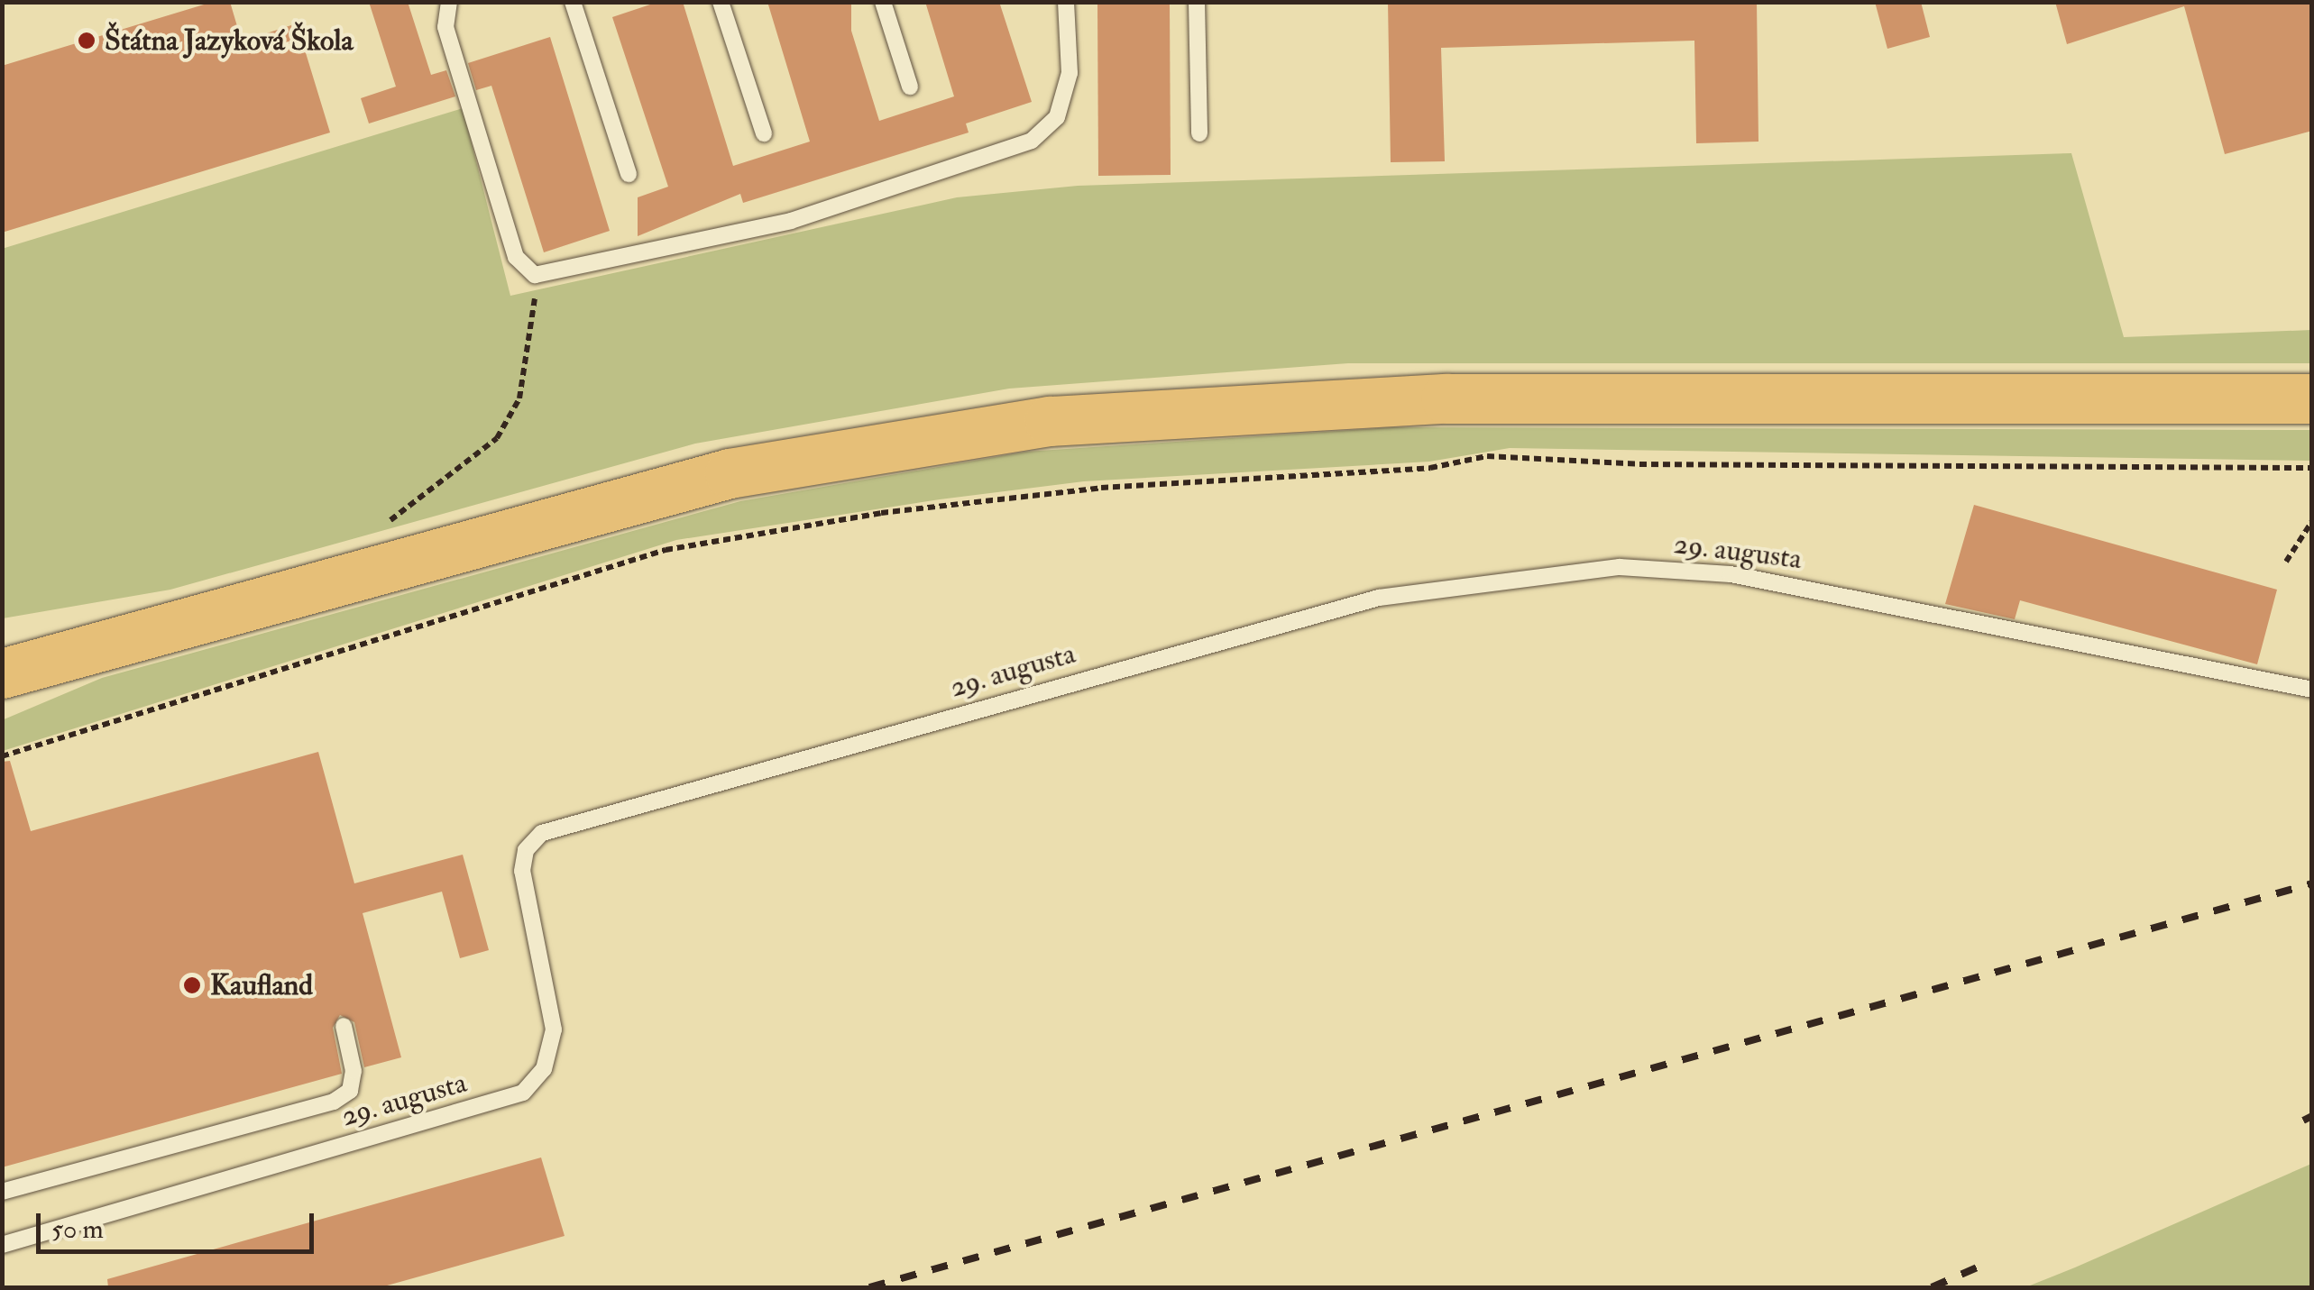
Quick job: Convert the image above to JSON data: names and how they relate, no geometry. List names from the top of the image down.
{
  "streets": {
    "lane": ["29. augusta"]
  },
  "places": ["Štátna Jazyková Škola", "Kaufland"],
  "scale_bar": "50 m"
}
